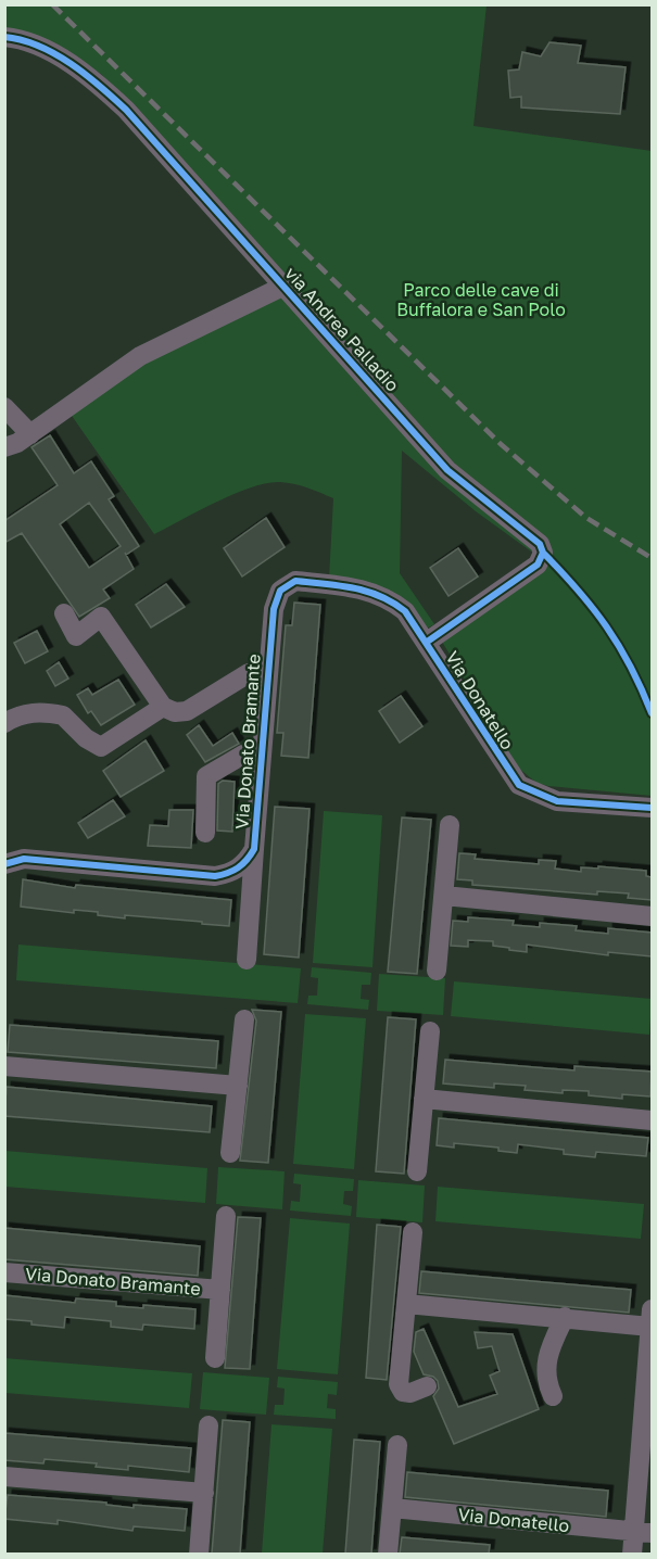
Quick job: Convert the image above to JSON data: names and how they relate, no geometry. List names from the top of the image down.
{
  "streets": {
    "street": ["via Andrea Palladio", "Via Donatello", "Via Donato Bramante"]
  },
  "crossings": [
    ["via Andrea Palladio", "Via Donatello"],
    ["Via Donatello", "Via Donato Bramante"]
  ],
  "parks": ["Parco delle cave di Buffalora e San Polo"]
}
